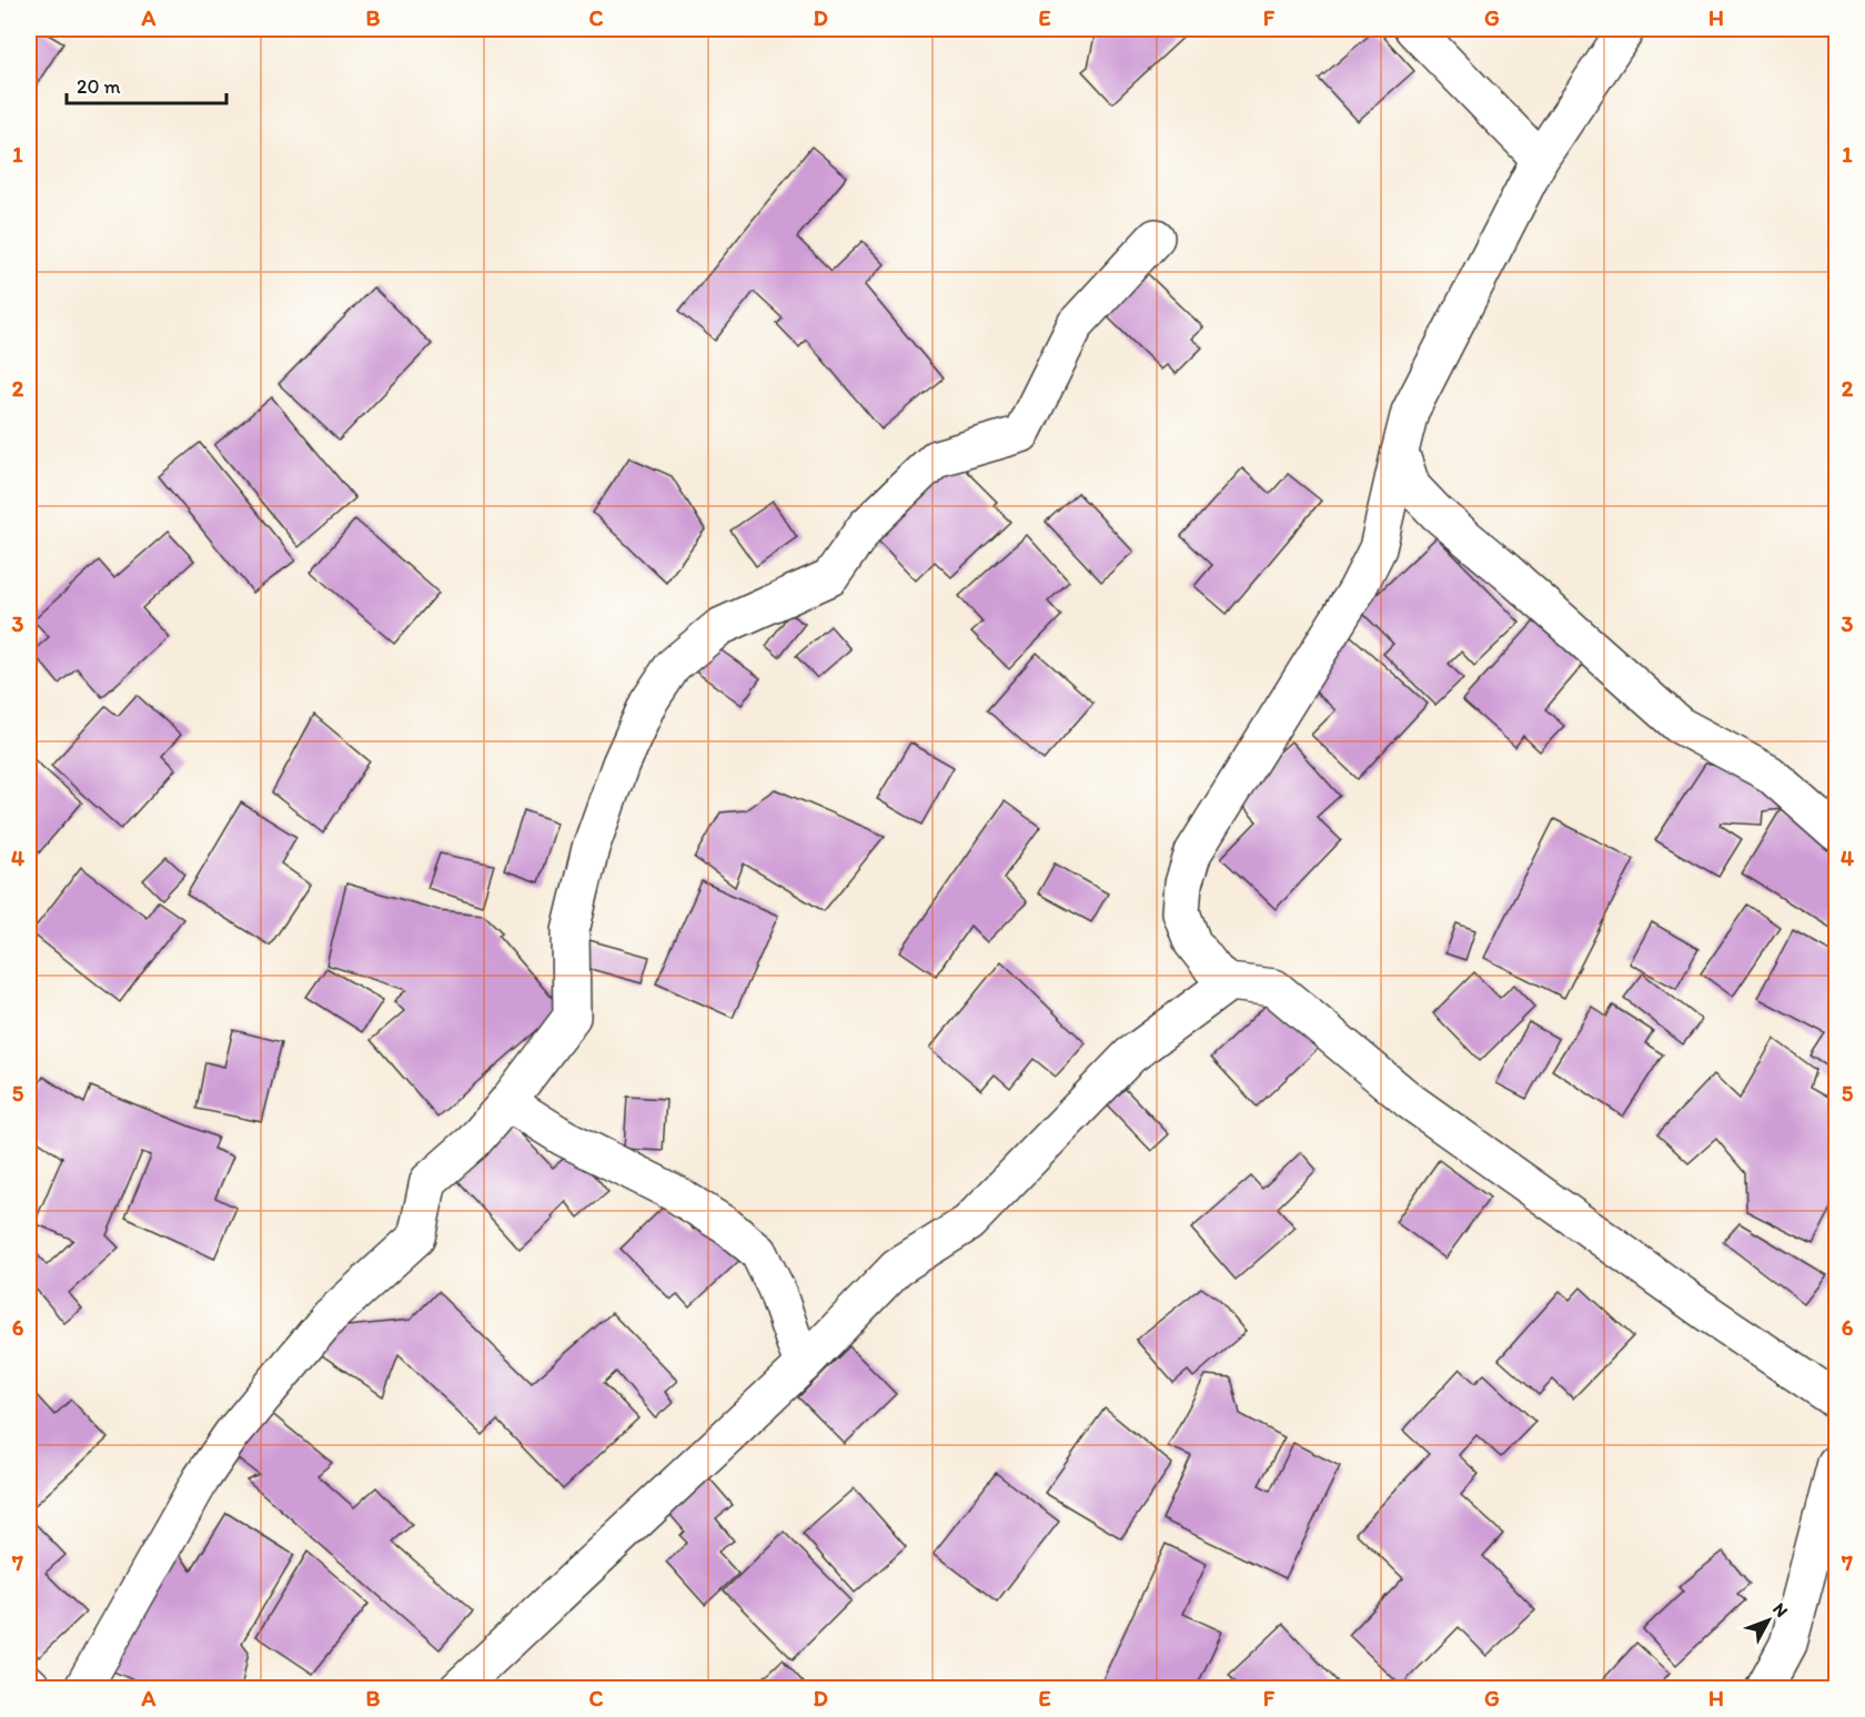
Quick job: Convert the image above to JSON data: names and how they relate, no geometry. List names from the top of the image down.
{
  "scale_bar": "20 m",
  "north": "top right",
  "grid": {
    "columns": [
      "A",
      "B",
      "C",
      "D",
      "E",
      "F",
      "G",
      "H"
    ],
    "rows": [
      "1",
      "2",
      "3",
      "4",
      "5",
      "6",
      "7"
    ]
  }
}
